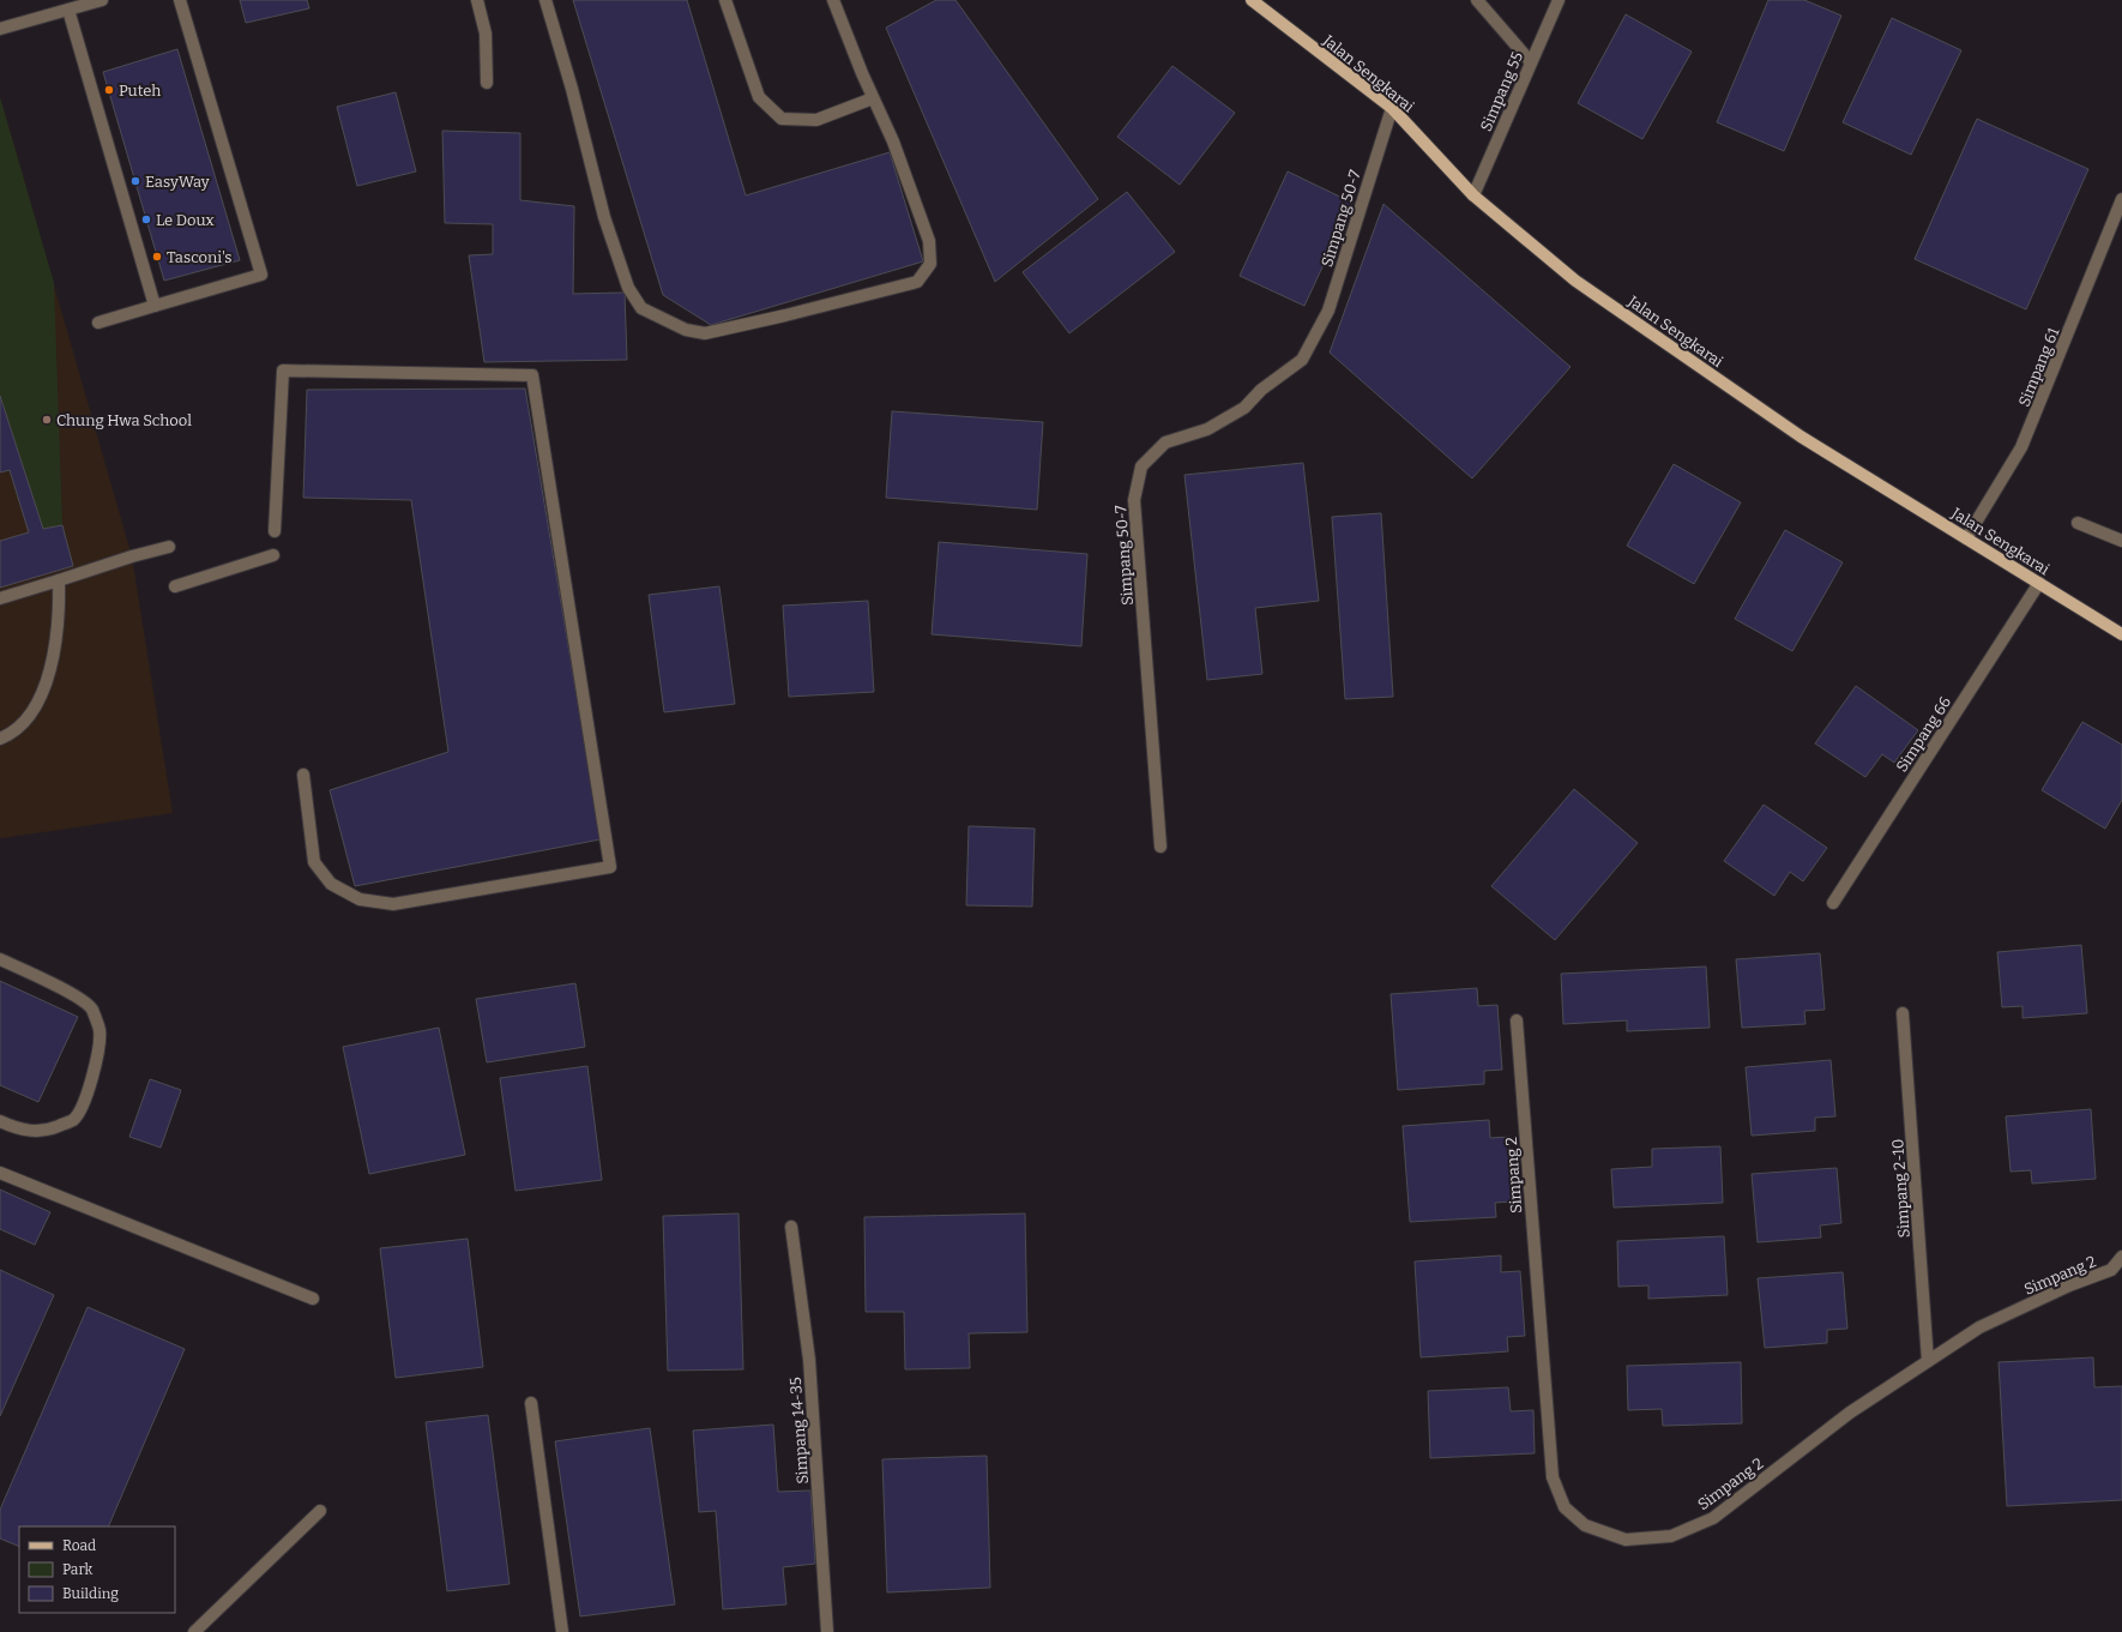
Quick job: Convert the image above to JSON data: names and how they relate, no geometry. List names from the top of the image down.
{
  "streets": {
    "main road": ["Jalan Sengkarai"],
    "street": [
      "Simpang 55",
      "Simpang 50-7",
      "Simpang 61",
      "Simpang 66",
      "Simpang 2",
      "Simpang 2-10",
      "Simpang 14-35"
    ]
  },
  "crossings": [
    ["Jalan Sengkarai", "Simpang 55"],
    ["Jalan Sengkarai", "Simpang 50-7"],
    ["Jalan Sengkarai", "Simpang 61"],
    ["Jalan Sengkarai", "Simpang 66"],
    ["Simpang 2", "Simpang 2-10"]
  ],
  "places": [
    "Puteh",
    "EasyWay",
    "Le Doux",
    "Tasconi's",
    "Chung Hwa School"
  ],
  "legend": ["Road", "Park", "Building"]
}
